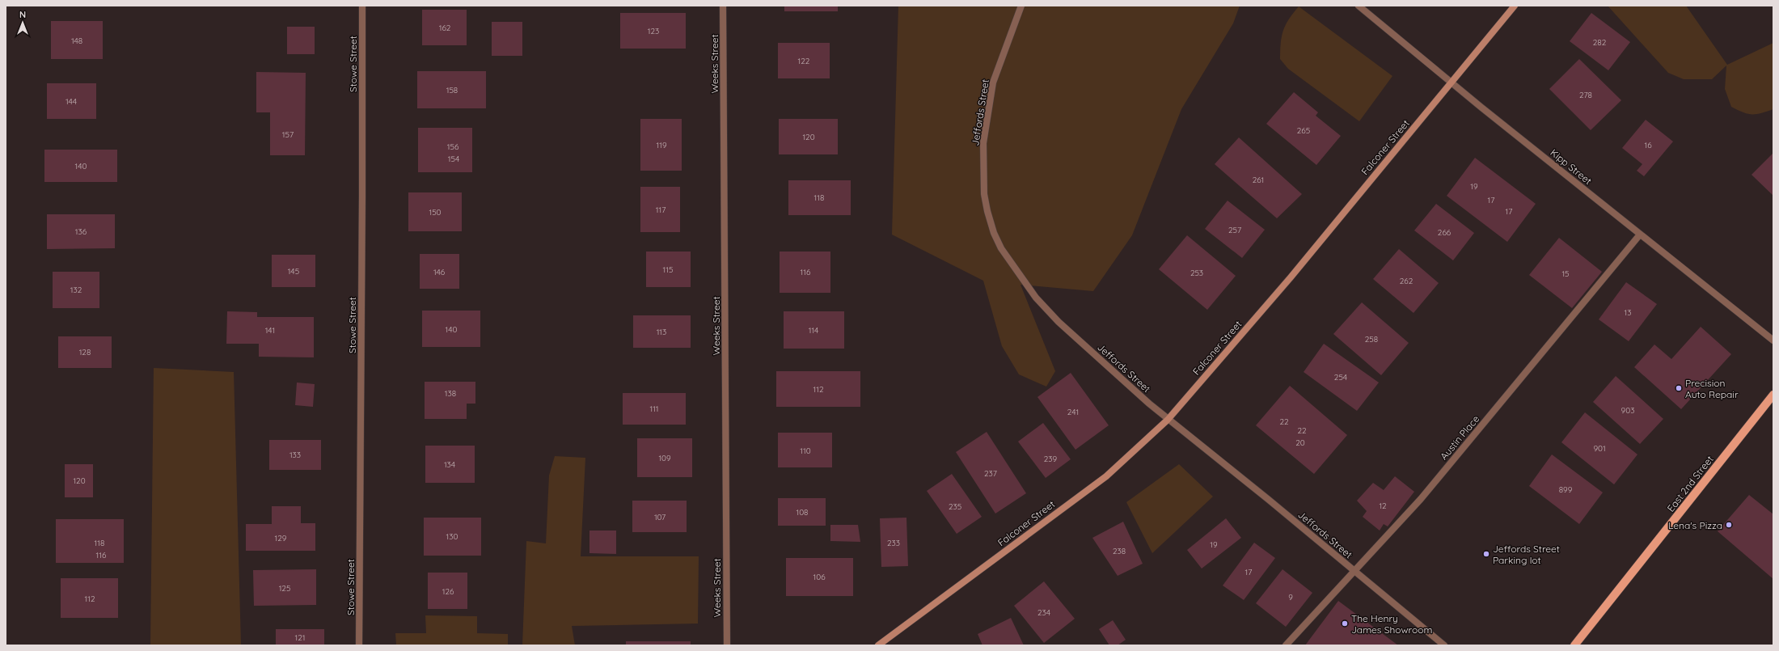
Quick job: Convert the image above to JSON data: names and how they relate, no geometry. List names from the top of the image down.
{
  "streets": {
    "main road": ["East 2nd Street"],
    "street": [
      "Stowe Street",
      "Weeks Street",
      "Jeffords Street",
      "Falconer Street",
      "Kipp Street",
      "Austin Place"
    ]
  },
  "crossings": [
    ["Jeffords Street", "Falconer Street"],
    ["Jeffords Street", "Austin Place"],
    ["Falconer Street", "Kipp Street"],
    ["Kipp Street", "Austin Place"]
  ],
  "places": [
    "Precision Auto Repair",
    "Lena's Pizza",
    "Jeffords Street Parking lot",
    "The Henry James Showroom"
  ],
  "house_numbers": [
    "162",
    "123",
    "148",
    "282",
    "122",
    "158",
    "278",
    "144",
    "265",
    "157",
    "120",
    "119",
    "16",
    "156",
    "154",
    "140",
    "261",
    "19",
    "118",
    "17",
    "117",
    "17",
    "150",
    "257",
    "136",
    "266",
    "115",
    "145",
    "146",
    "116",
    "253",
    "15",
    "262",
    "132",
    "13",
    "140",
    "141",
    "114",
    "113",
    "258",
    "128",
    "254",
    "112",
    "138",
    "111",
    "903",
    "241",
    "22",
    "22",
    "20",
    "901",
    "110",
    "133",
    "109",
    "239",
    "134",
    "237",
    "120",
    "899",
    "12",
    "235",
    "108",
    "107",
    "130",
    "129",
    "118",
    "233",
    "19",
    "238",
    "116",
    "17",
    "106",
    "125",
    "126",
    "9",
    "112",
    "234",
    "121"
  ],
  "north": "top"
}
